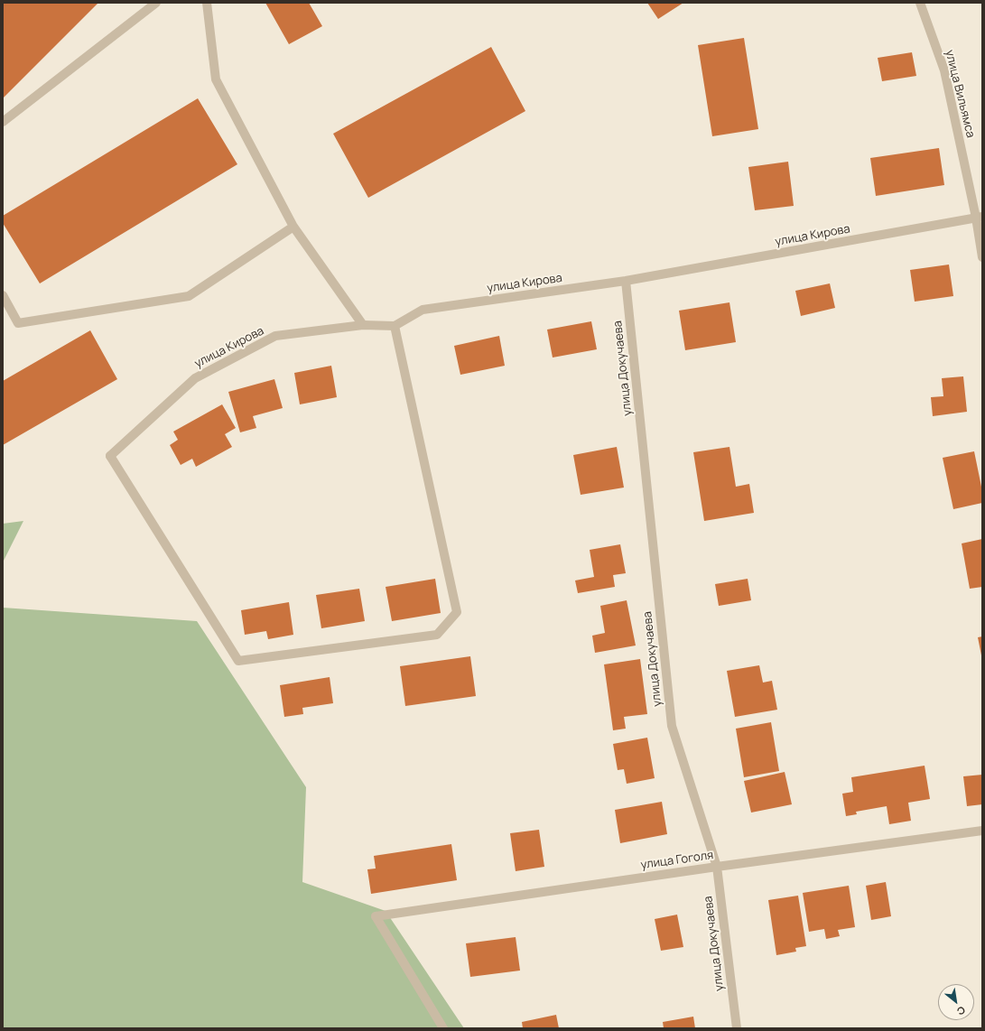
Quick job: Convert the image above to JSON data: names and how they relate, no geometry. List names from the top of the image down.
{
  "streets": {
    "street": [
      "улица Вильямса",
      "улица Кирова",
      "улица Докучаева",
      "улица Гоголя"
    ]
  },
  "crossings": [
    ["улица Вильямса", "улица Кирова"],
    ["улица Кирова", "улица Докучаева"],
    ["улица Докучаева", "улица Гоголя"]
  ],
  "north": "bottom right"
}
